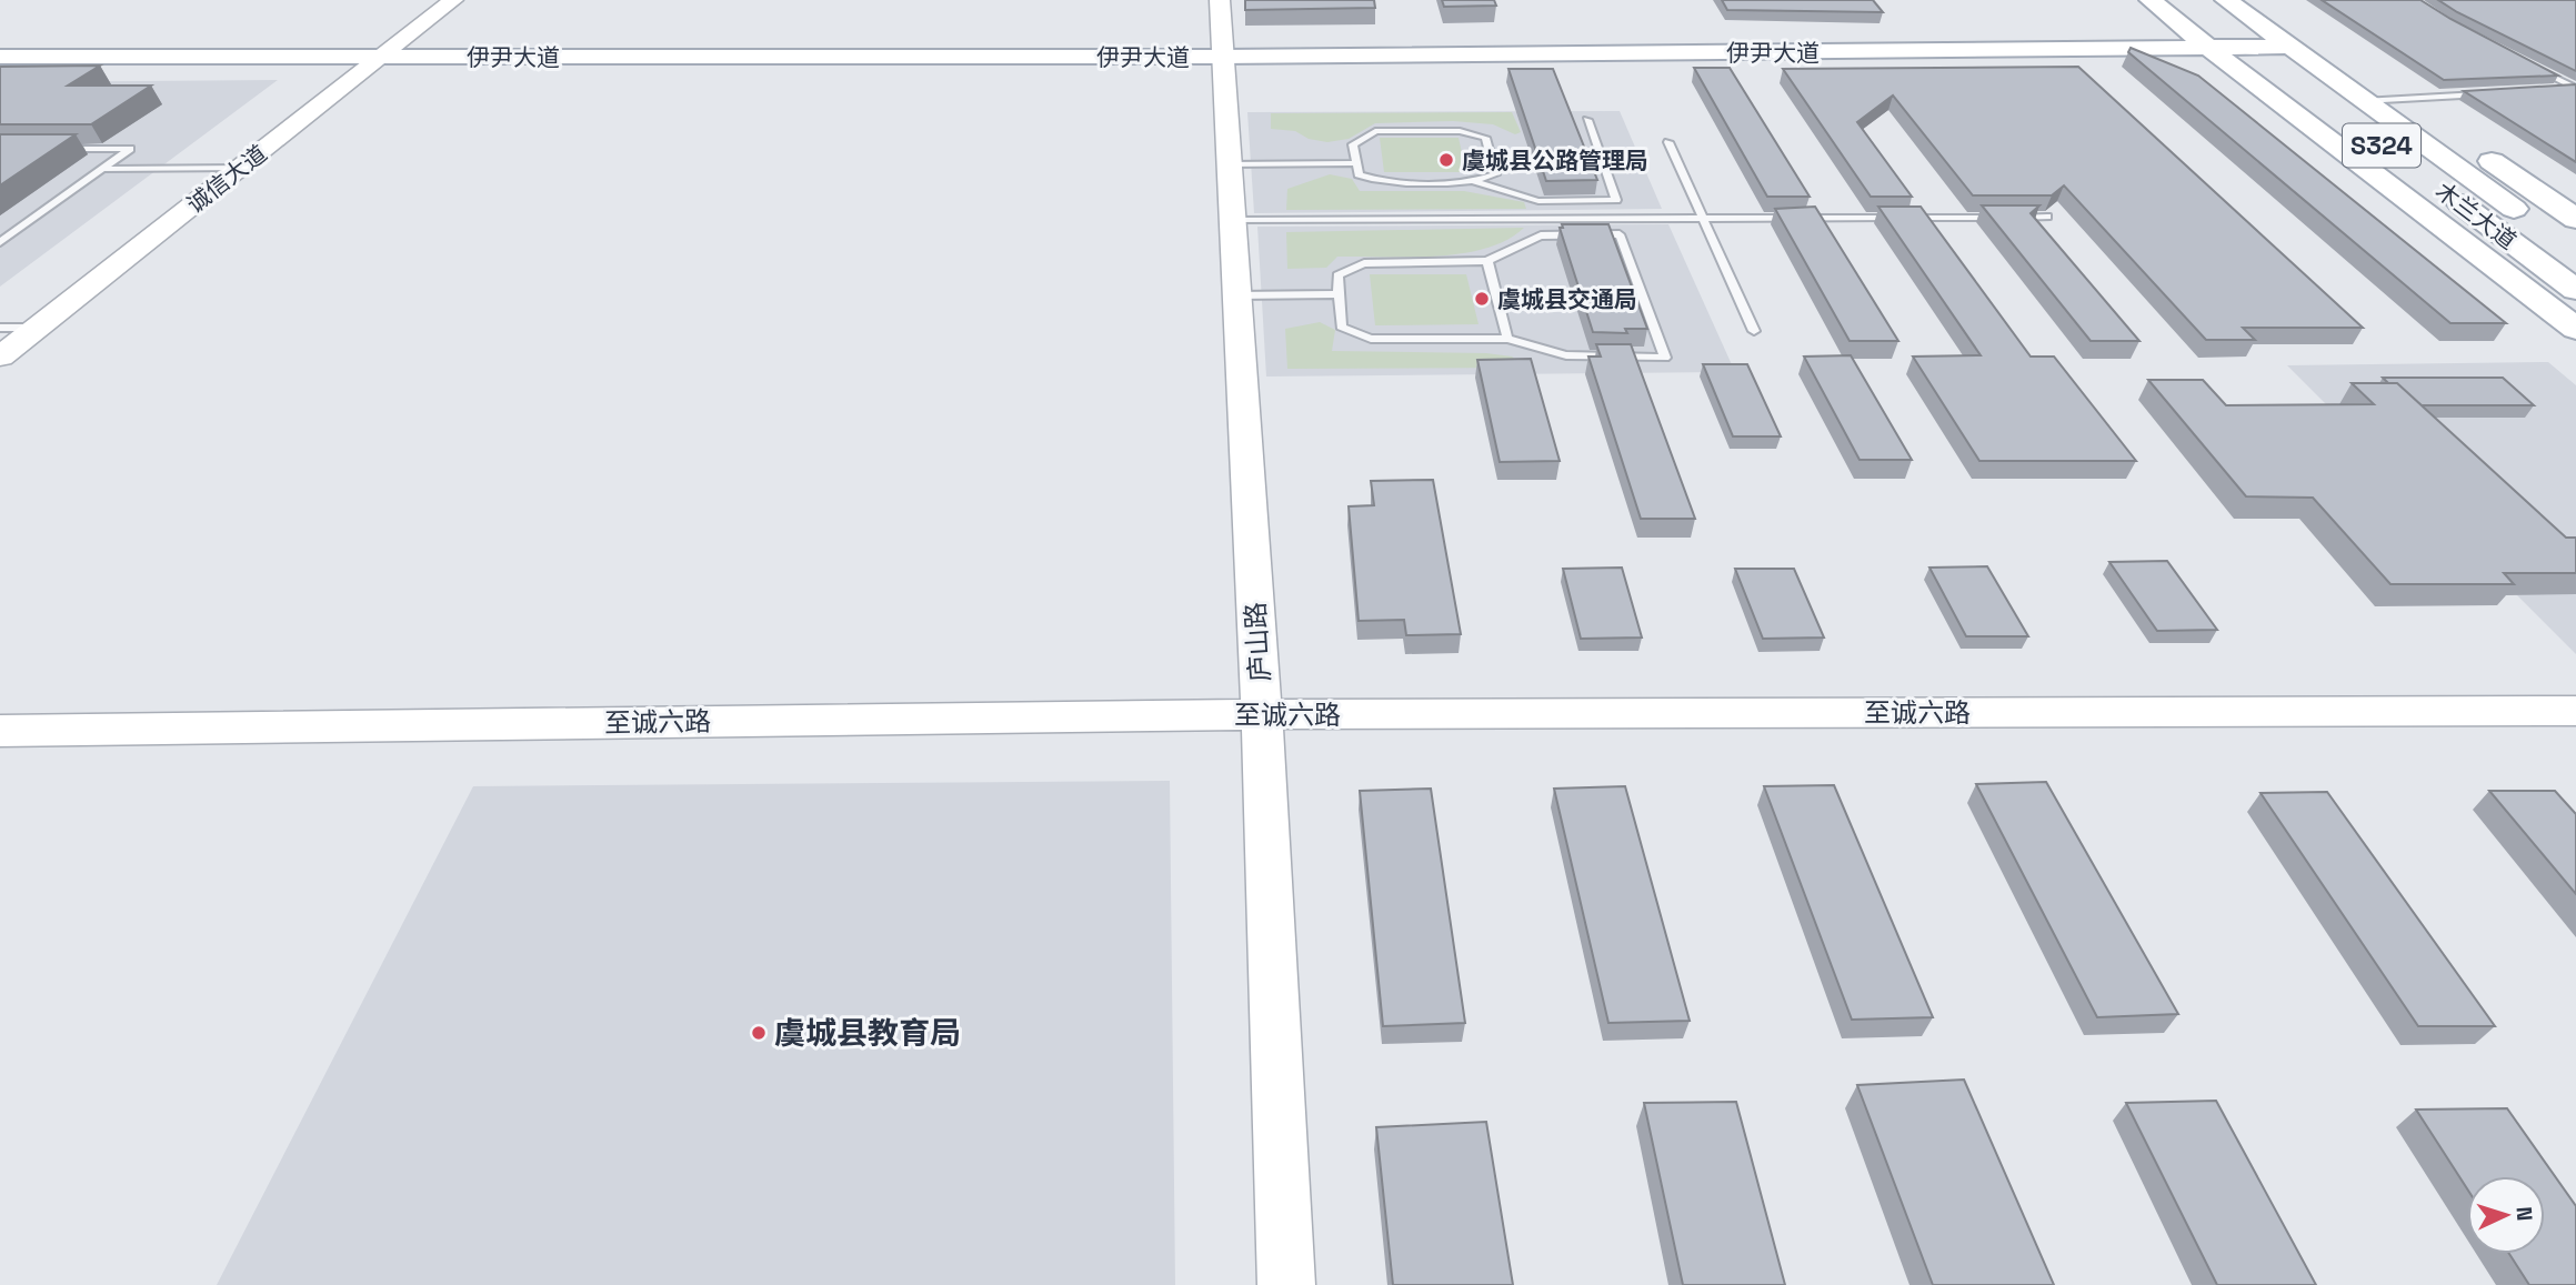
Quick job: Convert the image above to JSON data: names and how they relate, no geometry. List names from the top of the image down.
{
  "streets": {
    "main road": ["伊尹大道", "S324", "木兰大道"],
    "street": ["诚信大道", "庐山路", "至诚六路"]
  },
  "crossings": [
    ["伊尹大道", "诚信大道"],
    ["伊尹大道", "木兰大道"],
    ["伊尹大道", "庐山路"],
    ["庐山路", "至诚六路"]
  ],
  "places": ["虞城县公路管理局", "虞城县交通局", "虞城县教育局"],
  "north": "right"
}
